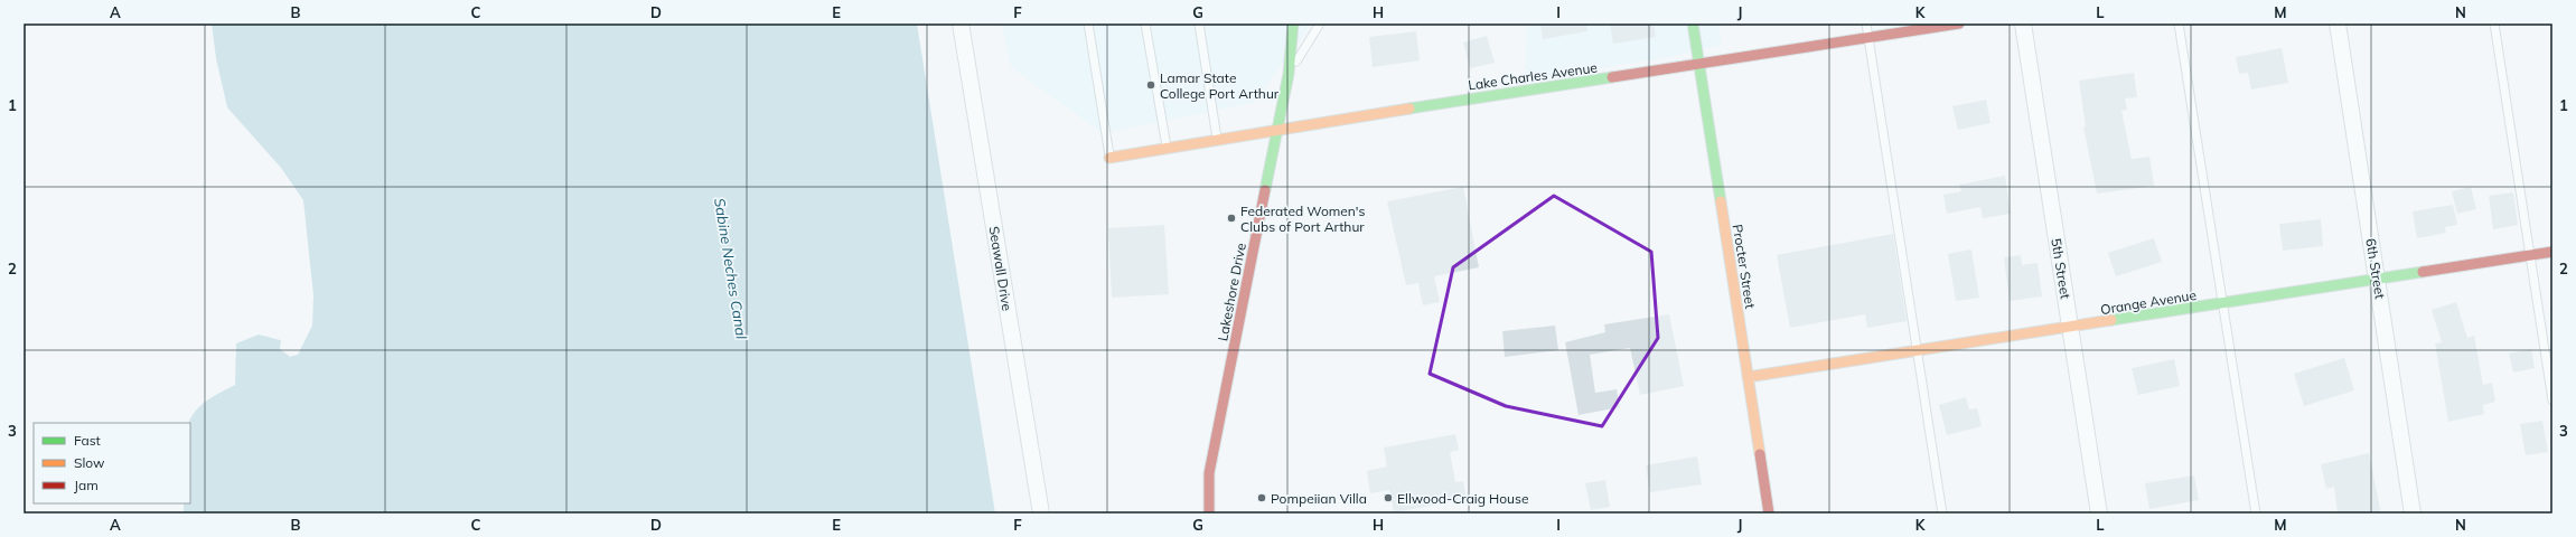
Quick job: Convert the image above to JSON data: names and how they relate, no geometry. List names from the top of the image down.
{
  "streets": {
    "street": [
      "Lake Charles Avenue",
      "Procter Street",
      "Seawall Drive",
      "5th Street",
      "6th Street",
      "Lakeshore Drive",
      "Orange Avenue"
    ]
  },
  "crossings": [
    ["Lake Charles Avenue", "Procter Street"],
    ["Lake Charles Avenue", "Lakeshore Drive"],
    ["Procter Street", "Orange Avenue"],
    ["5th Street", "Orange Avenue"],
    ["6th Street", "Orange Avenue"]
  ],
  "water": ["Sabine Neches Canal"],
  "places": [
    "Lamar State College Port Arthur",
    "Federated Women's Clubs of Port Arthur",
    "Pompeiian Villa",
    "Ellwood-Craig House"
  ],
  "legend": ["Fast", "Slow", "Jam"],
  "grid": {
    "columns": [
      "A",
      "B",
      "C",
      "D",
      "E",
      "F",
      "G",
      "H",
      "I",
      "J",
      "K",
      "L",
      "M",
      "N"
    ],
    "rows": ["1", "2", "3"]
  }
}
